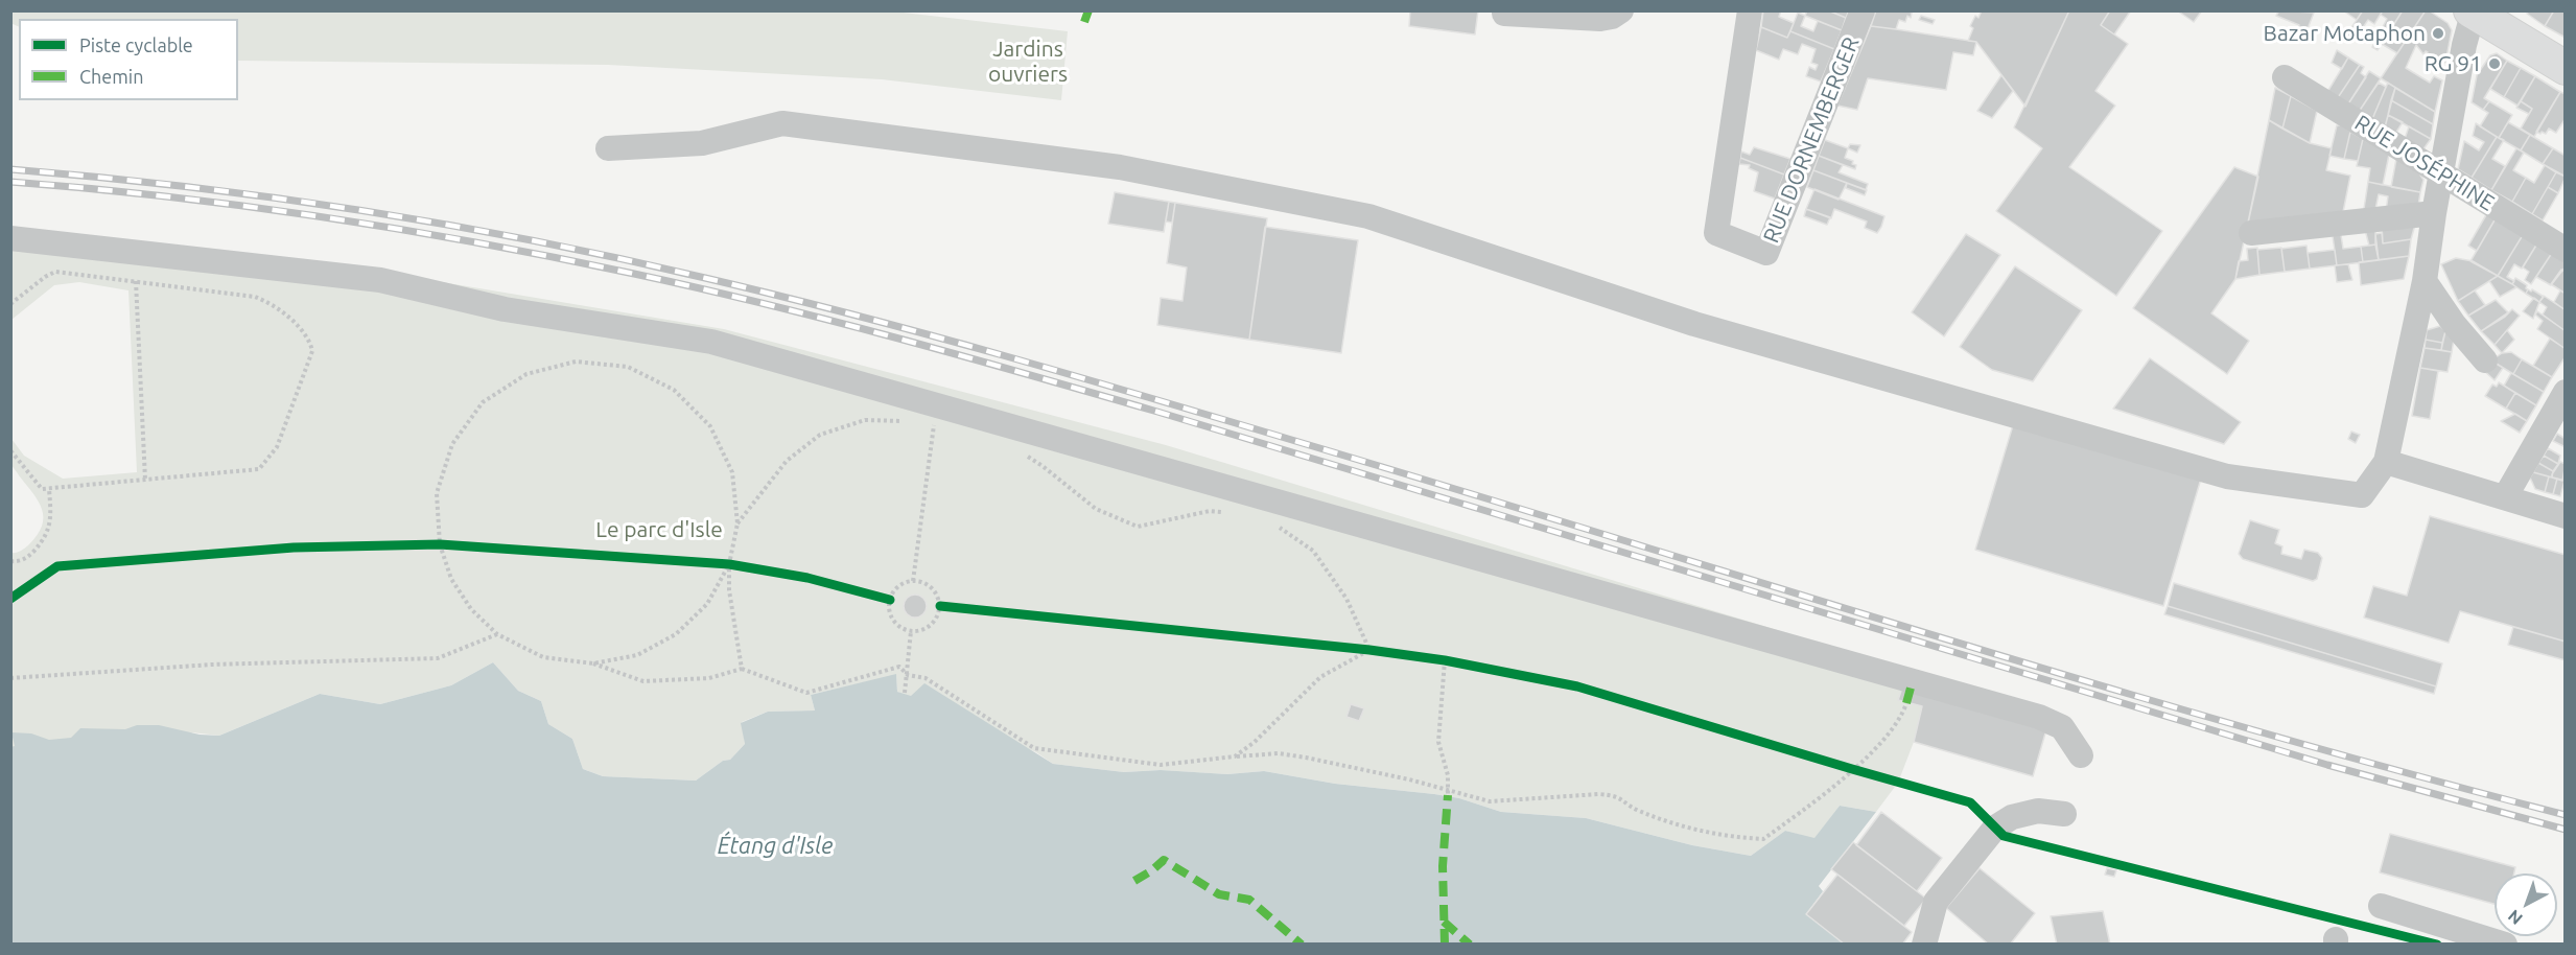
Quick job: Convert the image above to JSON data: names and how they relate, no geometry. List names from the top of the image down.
{
  "streets": {
    "street": ["RUE DORNEMBERGER", "RUE JOSÉPHINE"]
  },
  "water": ["Étang d'Isle"],
  "parks": ["Jardins ouvriers", "Le parc d'Isle"],
  "places": ["Bazar Motaphon", "RG 91"],
  "legend": ["Piste cyclable", "Chemin"],
  "north": "bottom left"
}
